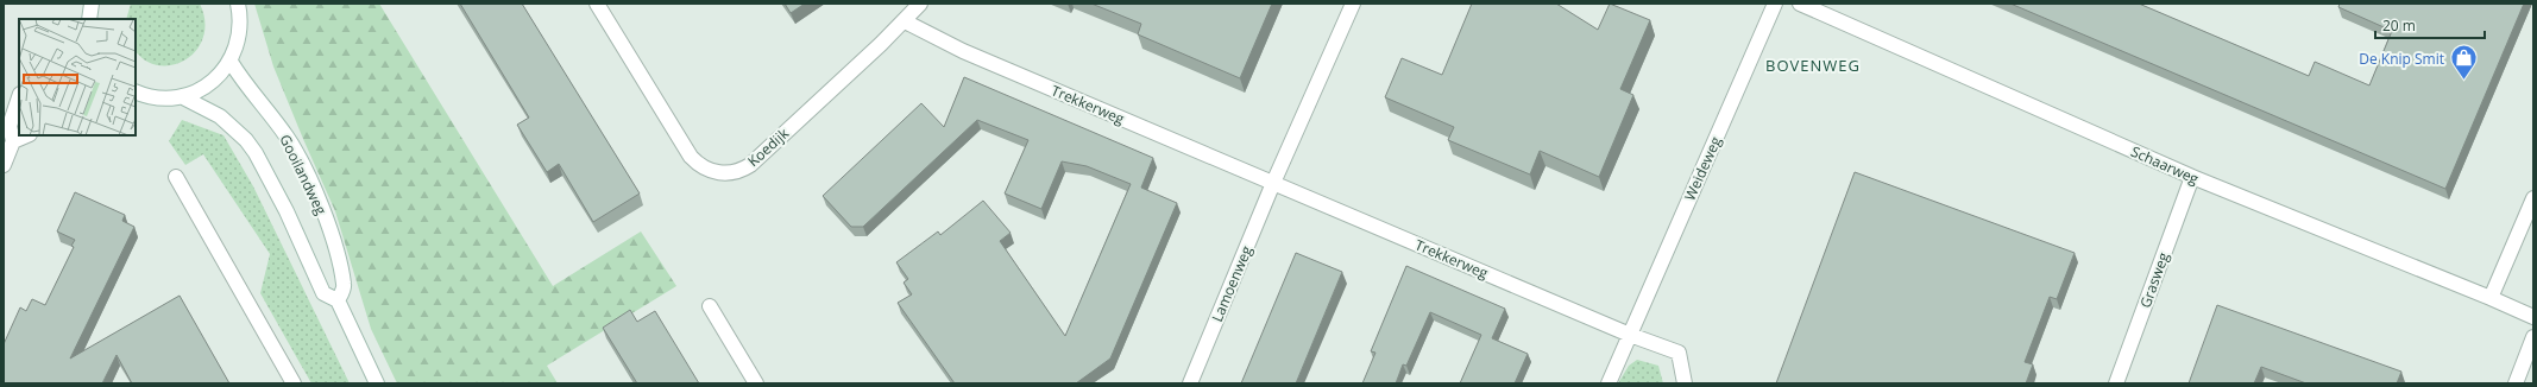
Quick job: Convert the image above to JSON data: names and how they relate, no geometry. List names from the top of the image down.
{
  "streets": {
    "street": [
      "Trekkerweg",
      "Koedijk",
      "Schaarweg",
      "Weideweg",
      "Gooilandweg",
      "Grasweg",
      "Lamoenweg"
    ]
  },
  "crossings": [
    ["Trekkerweg", "Koedijk"],
    ["Trekkerweg", "Weideweg"],
    ["Trekkerweg", "Lamoenweg"],
    ["Schaarweg", "Grasweg"]
  ],
  "districts": ["BOVENWEG"],
  "places": {
    "shop": ["De Knip Smit"]
  },
  "scale_bar": "20 m"
}
